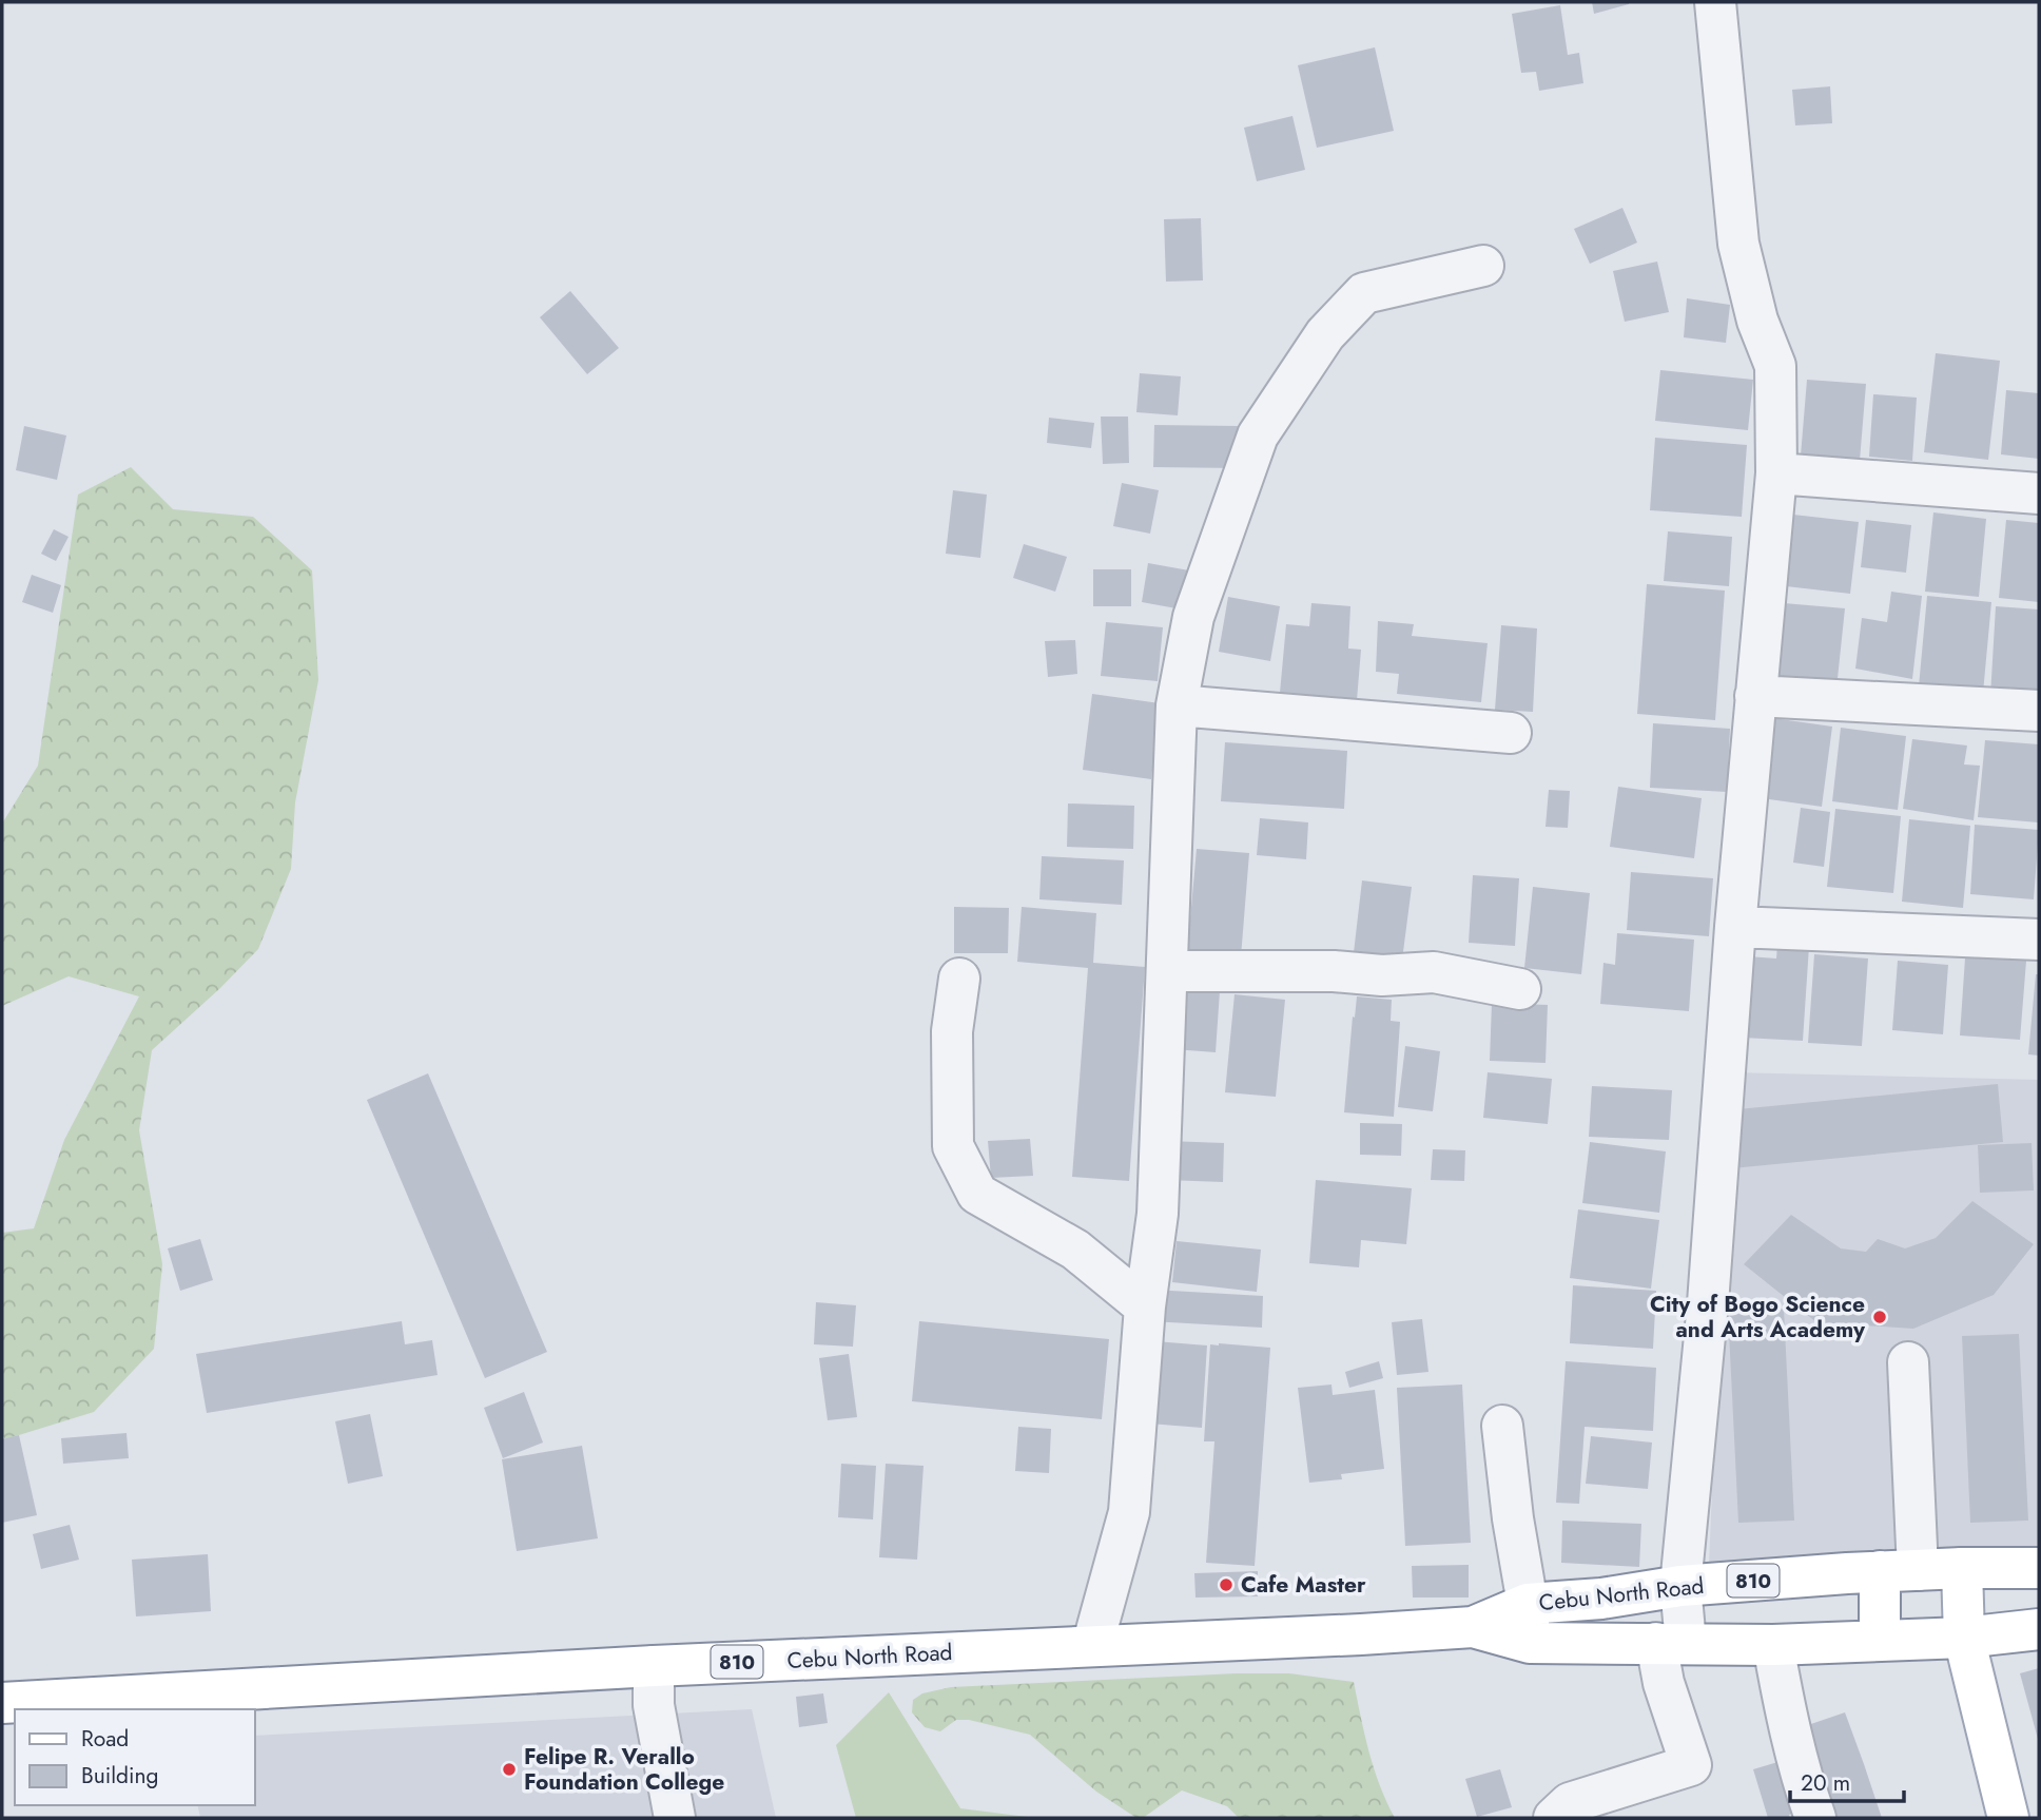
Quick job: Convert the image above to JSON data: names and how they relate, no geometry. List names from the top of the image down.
{
  "streets": {
    "main road": ["810", "Cebu North Road"]
  },
  "places": ["City of Bogo Science and Arts Academy", "Cafe Master", "Felipe R. Verallo Foundation College"],
  "legend": ["Road", "Building"],
  "scale_bar": "20 m"
}
